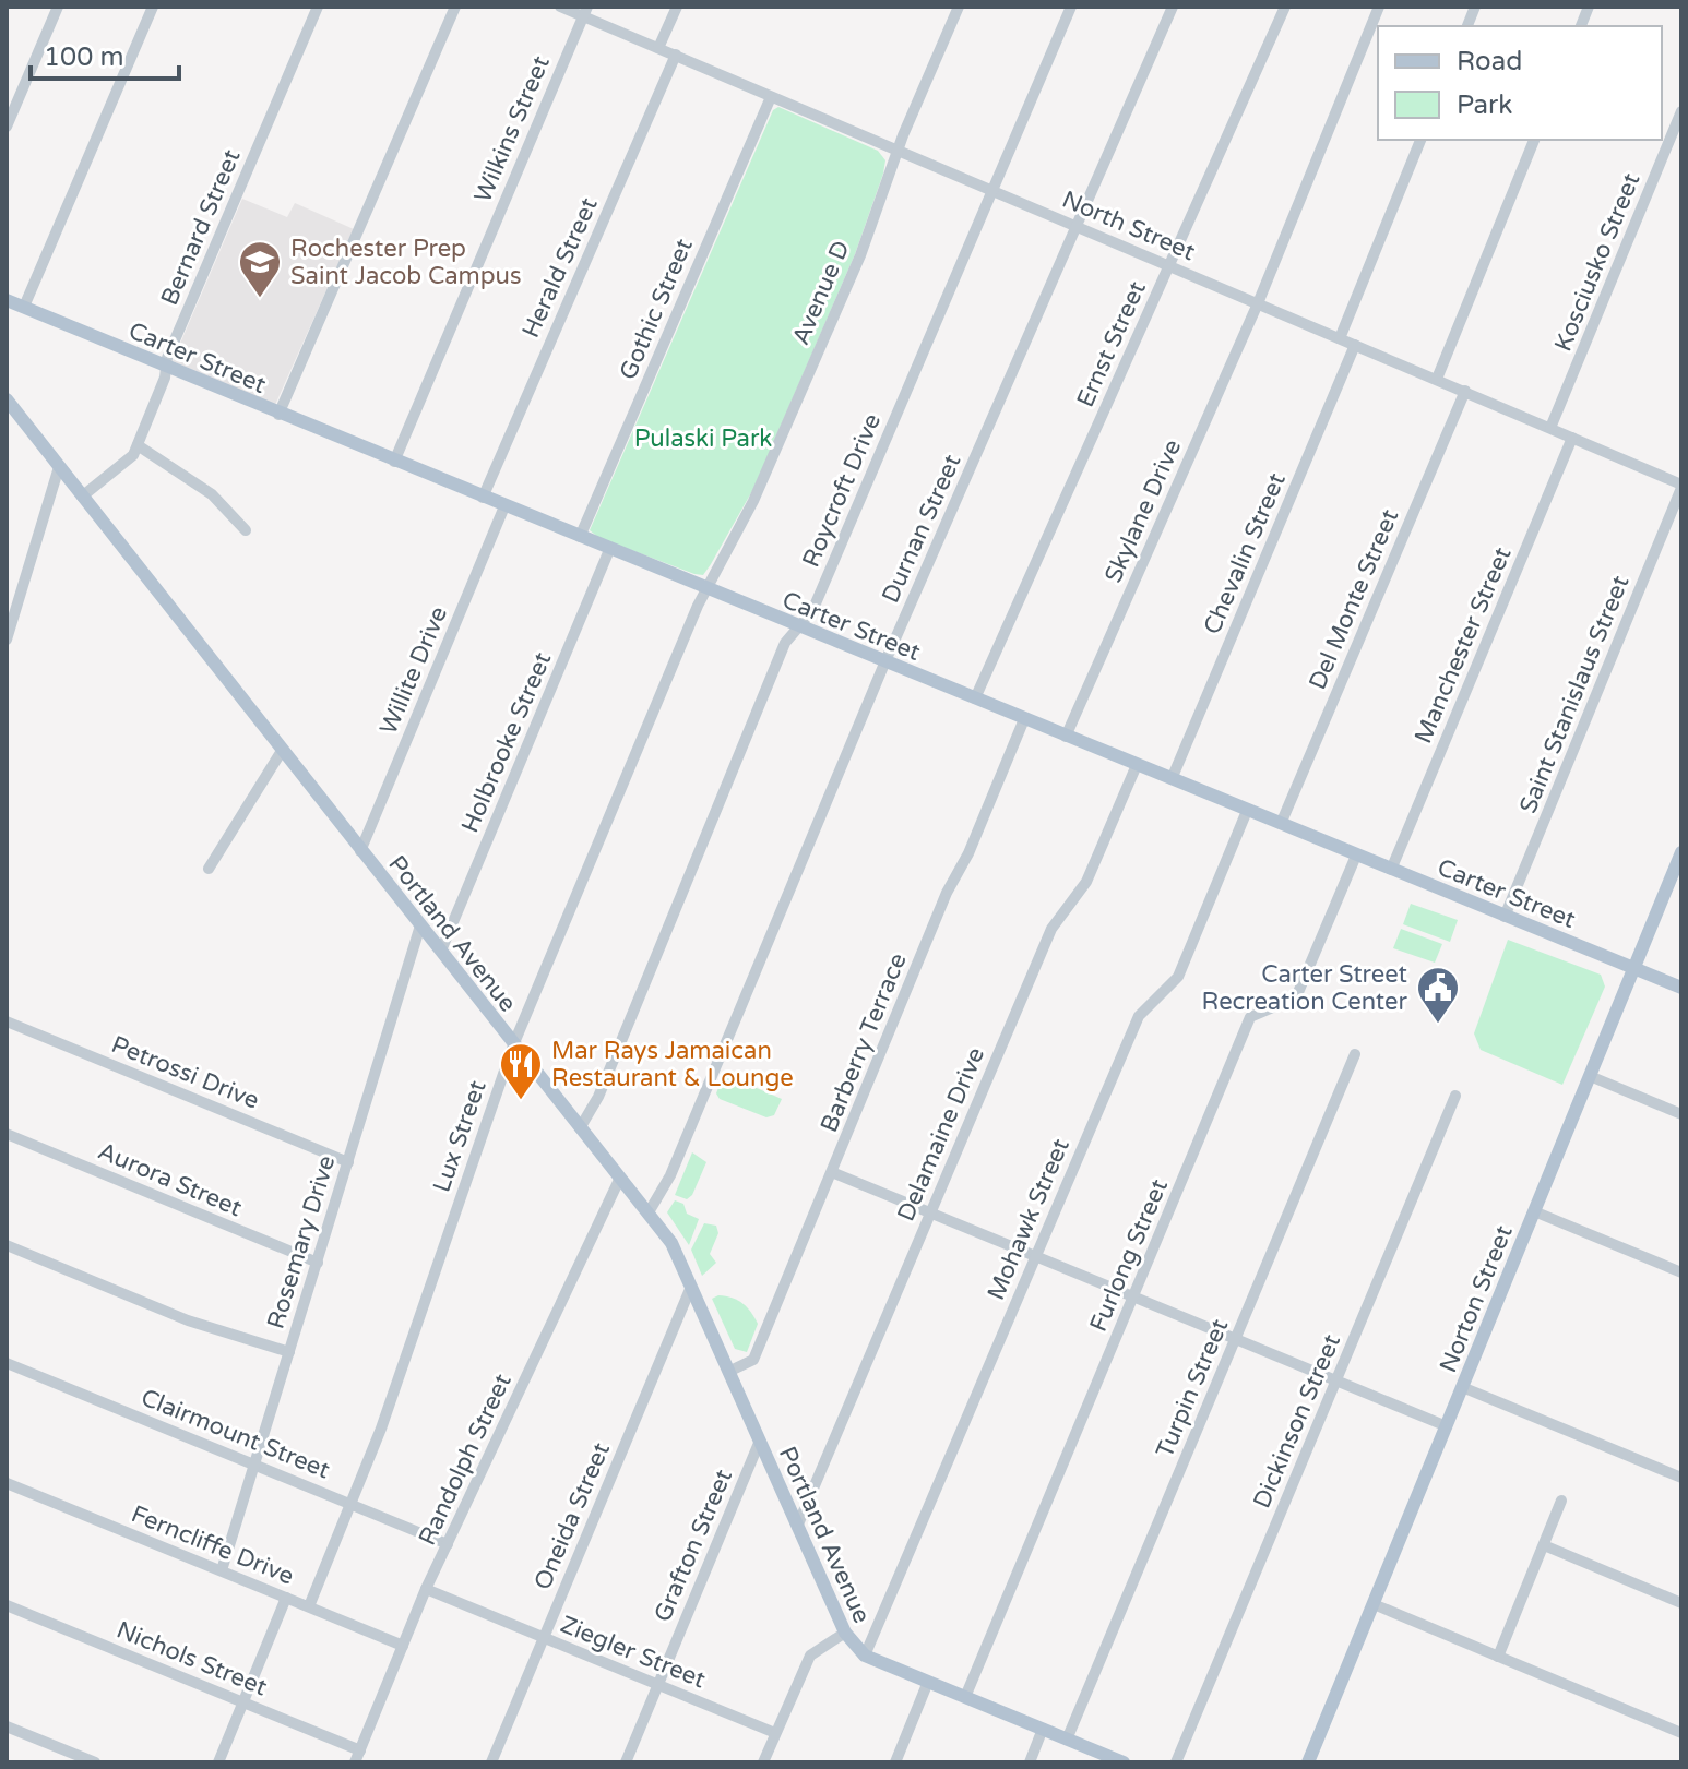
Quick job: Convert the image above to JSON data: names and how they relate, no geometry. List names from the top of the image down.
{
  "streets": {
    "main road": ["Carter Street", "Portland Avenue", "Norton Street"],
    "street": [
      "Wilkins Street",
      "North Street",
      "Bernard Street",
      "Kosciusko Street",
      "Herald Street",
      "Avenue D",
      "Gothic Street",
      "Ernst Street",
      "Roycroft Drive",
      "Skylane Drive",
      "Durnan Street",
      "Chevalin Street",
      "Del Monte Street",
      "Manchester Street",
      "Willite Drive",
      "Saint Stanislaus Street",
      "Holbrooke Street",
      "Barberry Terrace",
      "Petrossi Drive",
      "Delamaine Drive",
      "Lux Street",
      "Aurora Street",
      "Mohawk Street",
      "Rosemary Drive",
      "Furlong Street",
      "Turpin Street",
      "Dickinson Street",
      "Clairmount Street",
      "Randolph Street",
      "Oneida Street",
      "Ferncliffe Drive",
      "Grafton Street",
      "Ziegler Street",
      "Nichols Street"
    ]
  },
  "crossings": [
    ["Wilkins Street", "North Street"],
    ["Wilkins Street", "Carter Street"],
    ["North Street", "Kosciusko Street"],
    ["North Street", "Herald Street"],
    ["North Street", "Avenue D"],
    ["North Street", "Gothic Street"],
    ["North Street", "Ernst Street"],
    ["North Street", "Roycroft Drive"],
    ["North Street", "Skylane Drive"],
    ["North Street", "Durnan Street"],
    ["North Street", "Chevalin Street"],
    ["North Street", "Del Monte Street"],
    ["North Street", "Manchester Street"],
    ["North Street", "Saint Stanislaus Street"],
    ["Bernard Street", "Carter Street"],
    ["Bernard Street", "Portland Avenue"],
    ["Herald Street", "Carter Street"],
    ["Avenue D", "Carter Street"],
    ["Avenue D", "Lux Street"],
    ["Gothic Street", "Carter Street"],
    ["Ernst Street", "Carter Street"],
    ["Carter Street", "Roycroft Drive"],
    ["Carter Street", "Skylane Drive"],
    ["Carter Street", "Durnan Street"],
    ["Carter Street", "Chevalin Street"],
    ["Carter Street", "Del Monte Street"],
    ["Carter Street", "Manchester Street"],
    ["Carter Street", "Willite Drive"],
    ["Carter Street", "Saint Stanislaus Street"],
    ["Carter Street", "Holbrooke Street"],
    ["Carter Street", "Barberry Terrace"],
    ["Carter Street", "Delamaine Drive"],
    ["Carter Street", "Lux Street"],
    ["Carter Street", "Mohawk Street"],
    ["Carter Street", "Furlong Street"],
    ["Carter Street", "Norton Street"],
    ["Roycroft Drive", "Portland Avenue"],
    ["Durnan Street", "Portland Avenue"],
    ["Willite Drive", "Portland Avenue"],
    ["Holbrooke Street", "Portland Avenue"],
    ["Portland Avenue", "Barberry Terrace"],
    ["Portland Avenue", "Delamaine Drive"],
    ["Portland Avenue", "Lux Street"],
    ["Portland Avenue", "Mohawk Street"],
    ["Portland Avenue", "Rosemary Drive"],
    ["Portland Avenue", "Furlong Street"],
    ["Portland Avenue", "Turpin Street"],
    ["Portland Avenue", "Randolph Street"],
    ["Portland Avenue", "Oneida Street"],
    ["Portland Avenue", "Grafton Street"],
    ["Petrossi Drive", "Rosemary Drive"],
    ["Lux Street", "Clairmount Street"],
    ["Lux Street", "Ferncliffe Drive"],
    ["Aurora Street", "Rosemary Drive"],
    ["Rosemary Drive", "Clairmount Street"],
    ["Rosemary Drive", "Ferncliffe Drive"],
    ["Clairmount Street", "Randolph Street"],
    ["Randolph Street", "Ferncliffe Drive"],
    ["Randolph Street", "Ziegler Street"],
    ["Randolph Street", "Nichols Street"],
    ["Oneida Street", "Ziegler Street"],
    ["Grafton Street", "Ziegler Street"]
  ],
  "parks": ["Pulaski Park"],
  "places": {
    "school or university": ["Rochester Prep Saint Jacob Campus"],
    "public building": ["Carter Street Recreation Center"],
    "restaurant": ["Mar Rays Jamaican Restaurant & Lounge"]
  },
  "legend": ["Road", "Park"],
  "scale_bar": "100 m"
}
